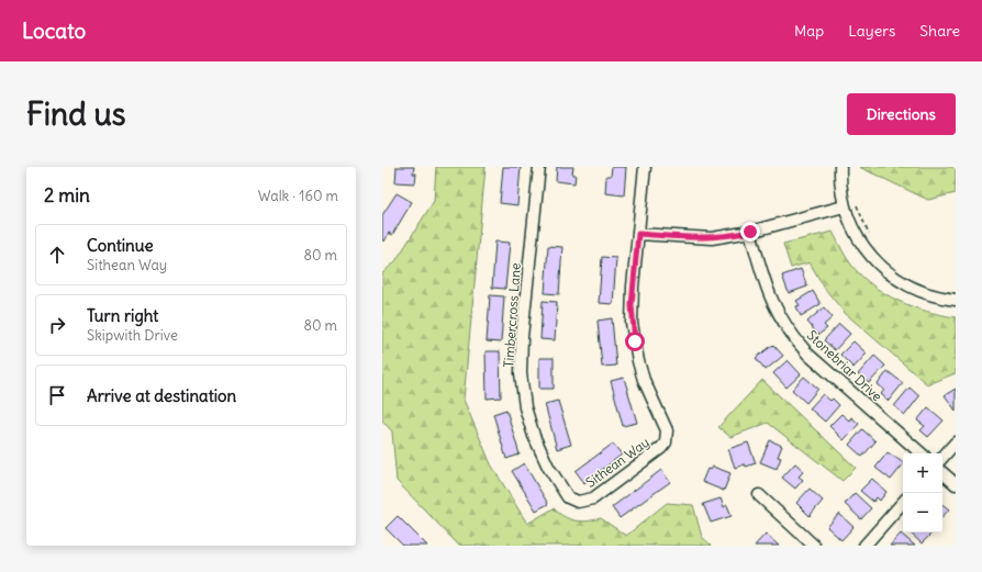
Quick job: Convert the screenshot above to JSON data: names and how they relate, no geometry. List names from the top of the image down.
{
  "streets": {
    "street": ["Timbercross Lane", "Stonebriar Drive", "Sithean Way"]
  },
  "crossings": [
    ["Timbercross Lane", "Sithean Way"]
  ],
  "page": {
    "header": "Locato",
    "nav": ["Map", "Layers", "Share"],
    "buttons": "Directions",
    "title": "Find us",
    "heading": ["2 min", "Walk · 160 m"],
    "list": [
      ["Continue", "Sithean Way", "80 m"],
      ["Turn right", "Skipwith Drive", "80 m"],
      "Arrive at destination"
    ],
    "map_buttons": ["+", "−"]
  }
}
